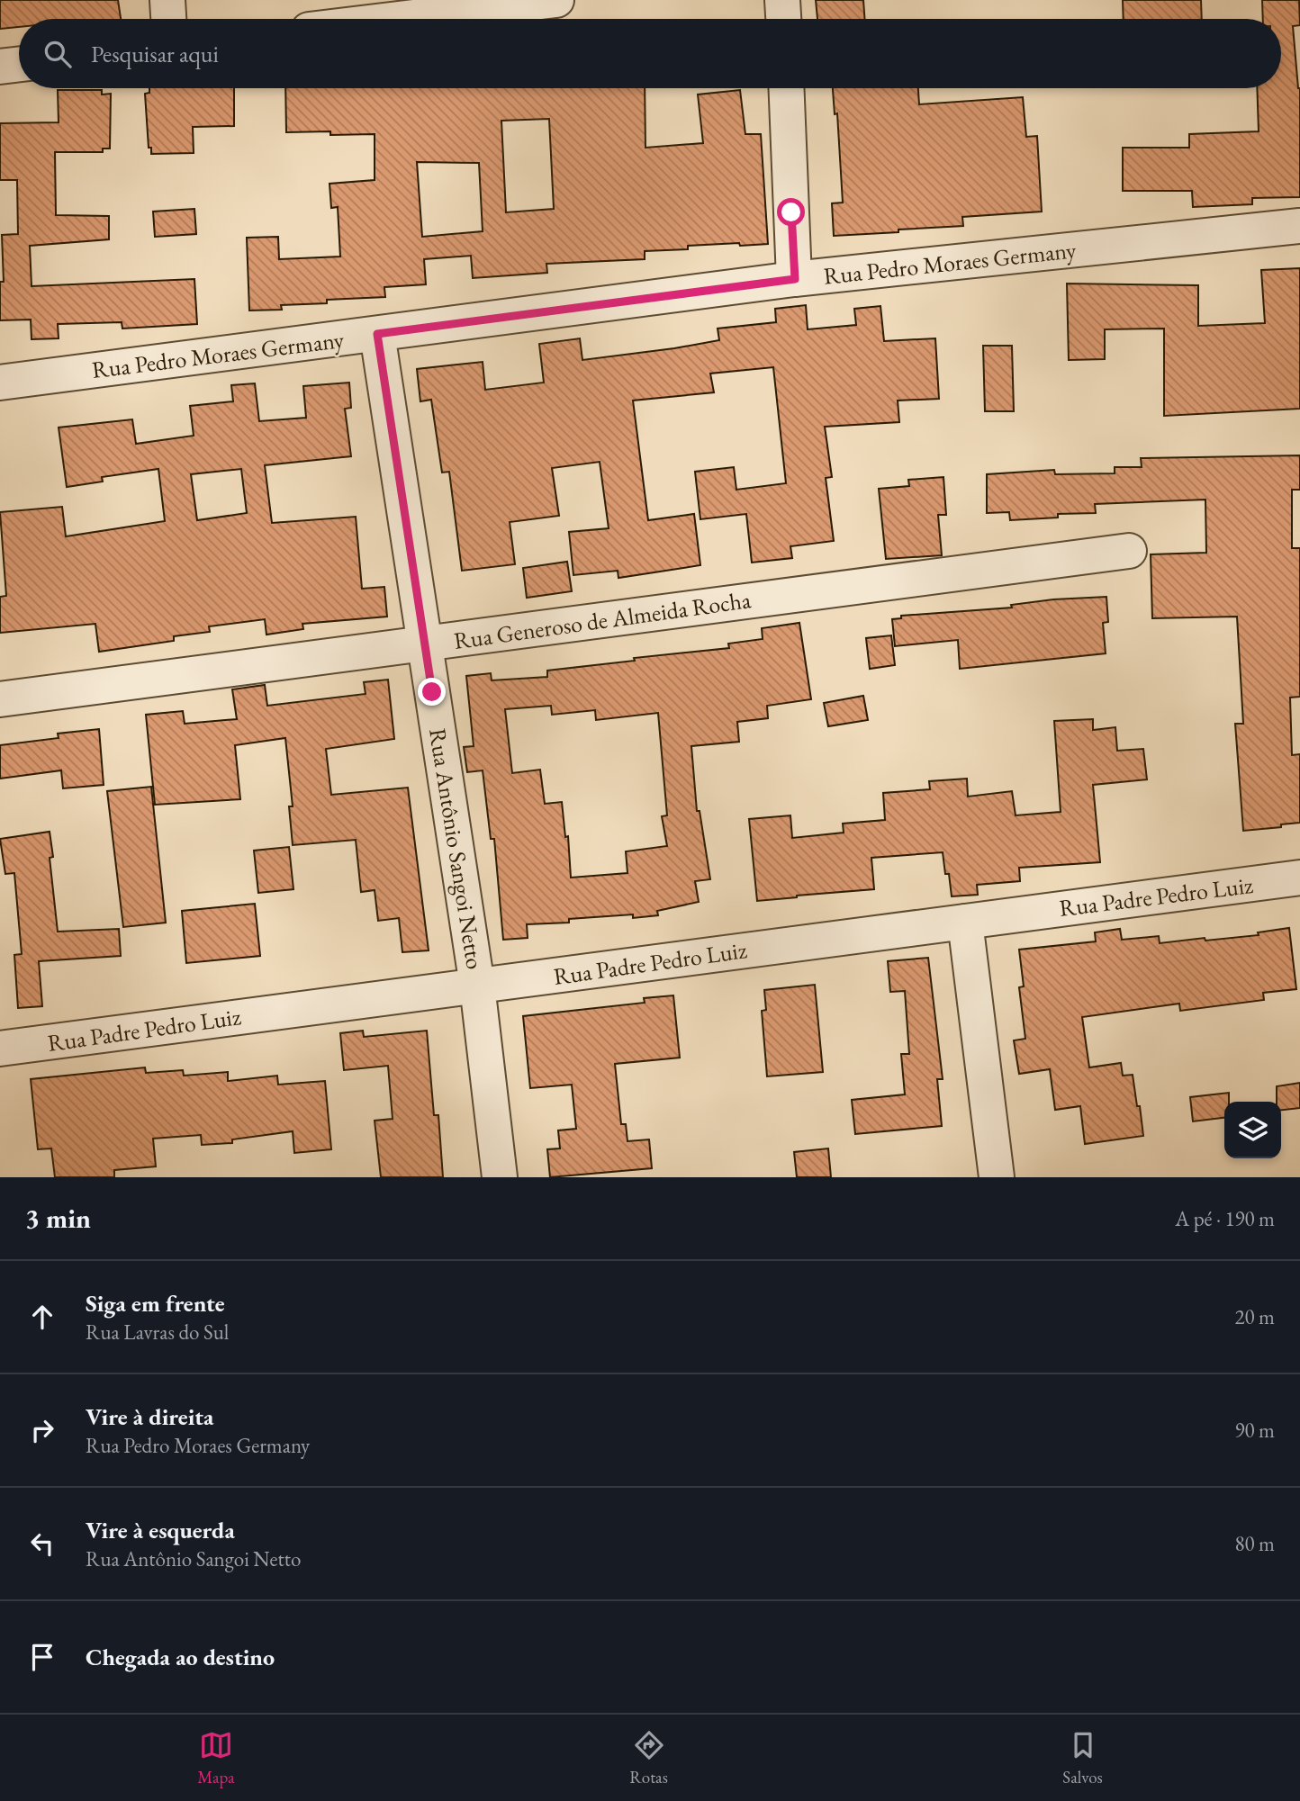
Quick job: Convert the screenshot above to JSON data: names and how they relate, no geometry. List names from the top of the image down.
{
  "streets": {
    "street": [
      "Rua Pedro Moraes Germany",
      "Rua Generoso de Almeida Rocha",
      "Rua Antônio Sangoi Netto",
      "Rua Padre Pedro Luiz"
    ]
  },
  "crossings": [
    ["Rua Pedro Moraes Germany", "Rua Antônio Sangoi Netto"],
    ["Rua Generoso de Almeida Rocha", "Rua Antônio Sangoi Netto"],
    ["Rua Antônio Sangoi Netto", "Rua Padre Pedro Luiz"]
  ],
  "page": {
    "search": "Pesquisar aqui",
    "heading": ["3 min", "A pé · 190 m"],
    "list": [
      ["Siga em frente", "Rua Lavras do Sul", "20 m"],
      ["Vire à direita", "Rua Pedro Moraes Germany", "90 m"],
      ["Vire à esquerda", "Rua Antônio Sangoi Netto", "80 m"],
      "Chegada ao destino"
    ],
    "nav": ["Mapa", "Rotas", "Salvos"]
  }
}
